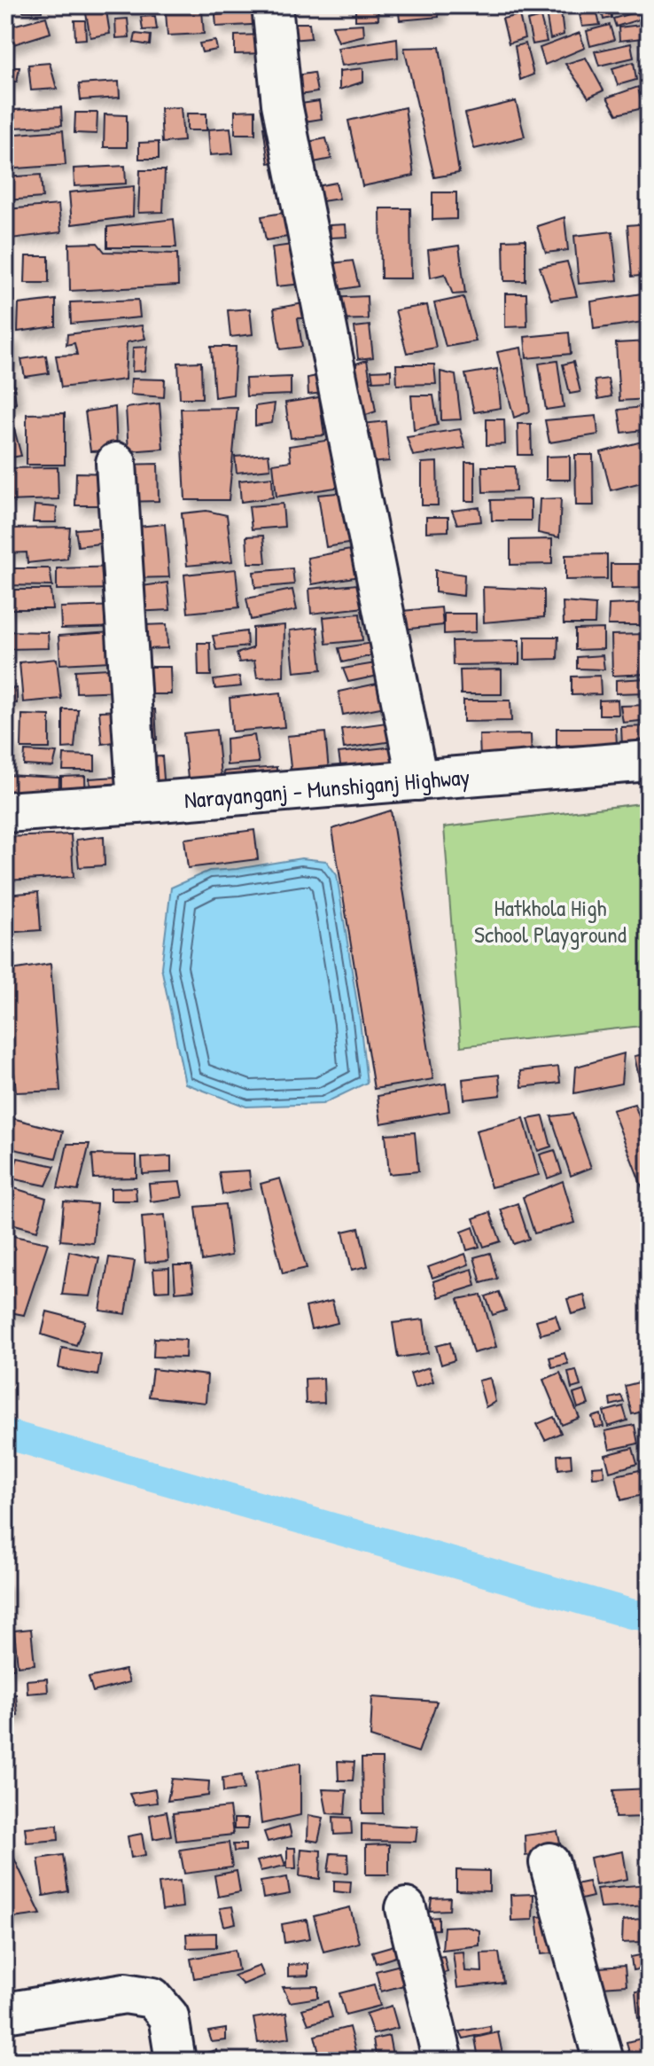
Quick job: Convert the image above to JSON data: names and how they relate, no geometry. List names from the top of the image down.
{
  "streets": {
    "street": ["Narayanganj - Munshiganj Highway"]
  },
  "parks": ["Hatkhola High School Playground"]
}
